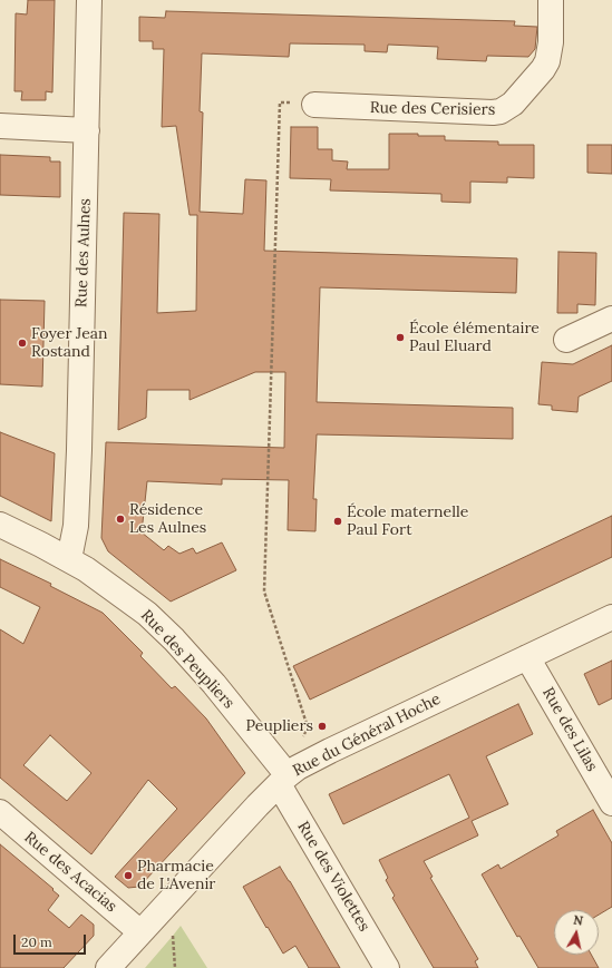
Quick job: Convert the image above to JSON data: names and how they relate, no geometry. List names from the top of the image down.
{
  "streets": {
    "street": [
      "Rue des Cerisiers",
      "Rue des Aulnes",
      "Rue des Peupliers",
      "Rue des Lilas",
      "Rue du Général Hoche",
      "Rue des Acacias",
      "Rue des Violettes"
    ]
  },
  "crossings": [
    ["Rue des Aulnes", "Rue des Peupliers"],
    ["Rue des Peupliers", "Rue du Général Hoche"],
    ["Rue des Peupliers", "Rue des Violettes"],
    ["Rue des Lilas", "Rue du Général Hoche"],
    ["Rue du Général Hoche", "Rue des Acacias"],
    ["Rue du Général Hoche", "Rue des Violettes"]
  ],
  "places": [
    "École élémentaire Paul Eluard",
    "Foyer Jean Rostand",
    "Résidence Les Aulnes",
    "École maternelle Paul Fort",
    "Peupliers",
    "Pharmacie de L'Avenir"
  ],
  "scale_bar": "20 m",
  "north": "top"
}
